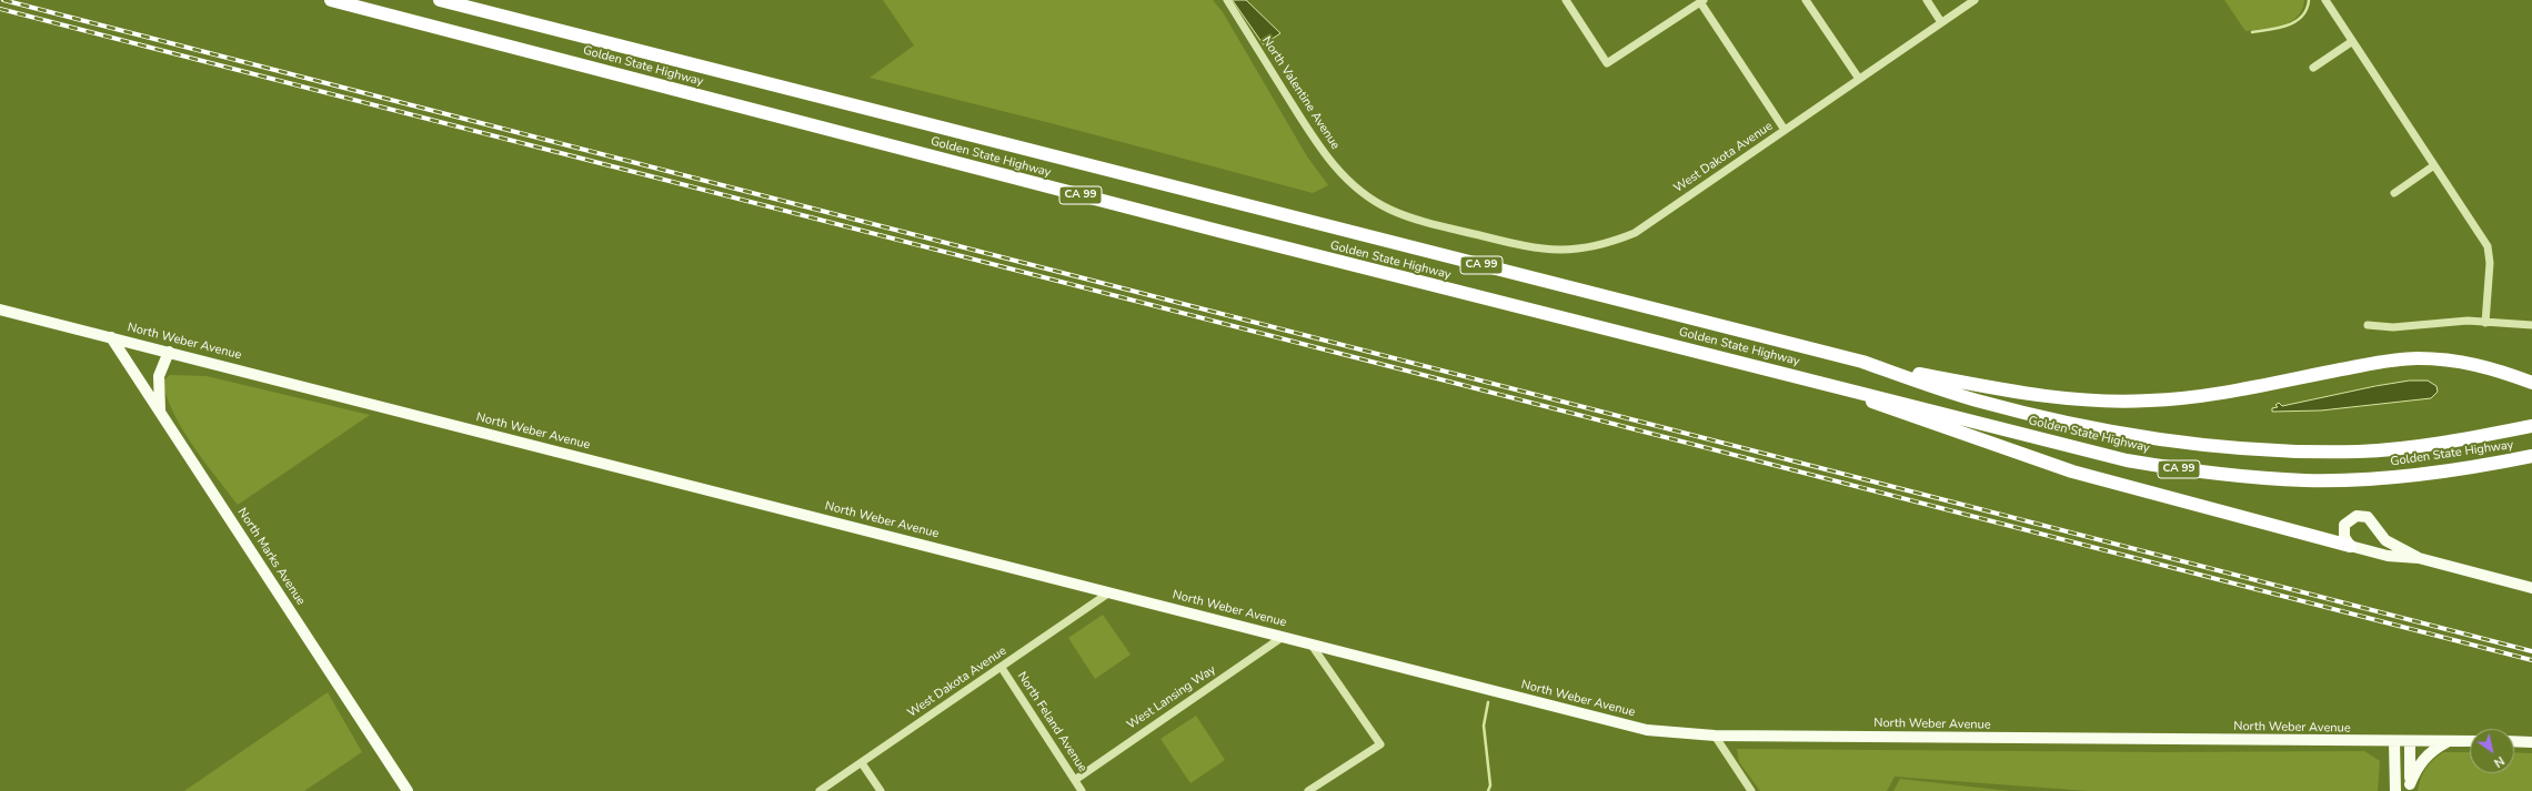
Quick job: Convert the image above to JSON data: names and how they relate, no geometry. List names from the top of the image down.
{
  "streets": {
    "highway": ["Golden State Highway", "CA 99"],
    "main road": ["North Weber Avenue", "North Marks Avenue"],
    "street": [
      "North Valentine Avenue",
      "West Dakota Avenue",
      "West Lansing Way",
      "North Feland Avenue"
    ]
  },
  "crossings": [
    ["North Valentine Avenue", "West Dakota Avenue"],
    ["West Dakota Avenue", "North Weber Avenue"],
    ["West Dakota Avenue", "North Feland Avenue"],
    ["North Weber Avenue", "North Marks Avenue"],
    ["North Weber Avenue", "West Lansing Way"],
    ["West Lansing Way", "North Feland Avenue"]
  ],
  "north": "bottom right"
}
